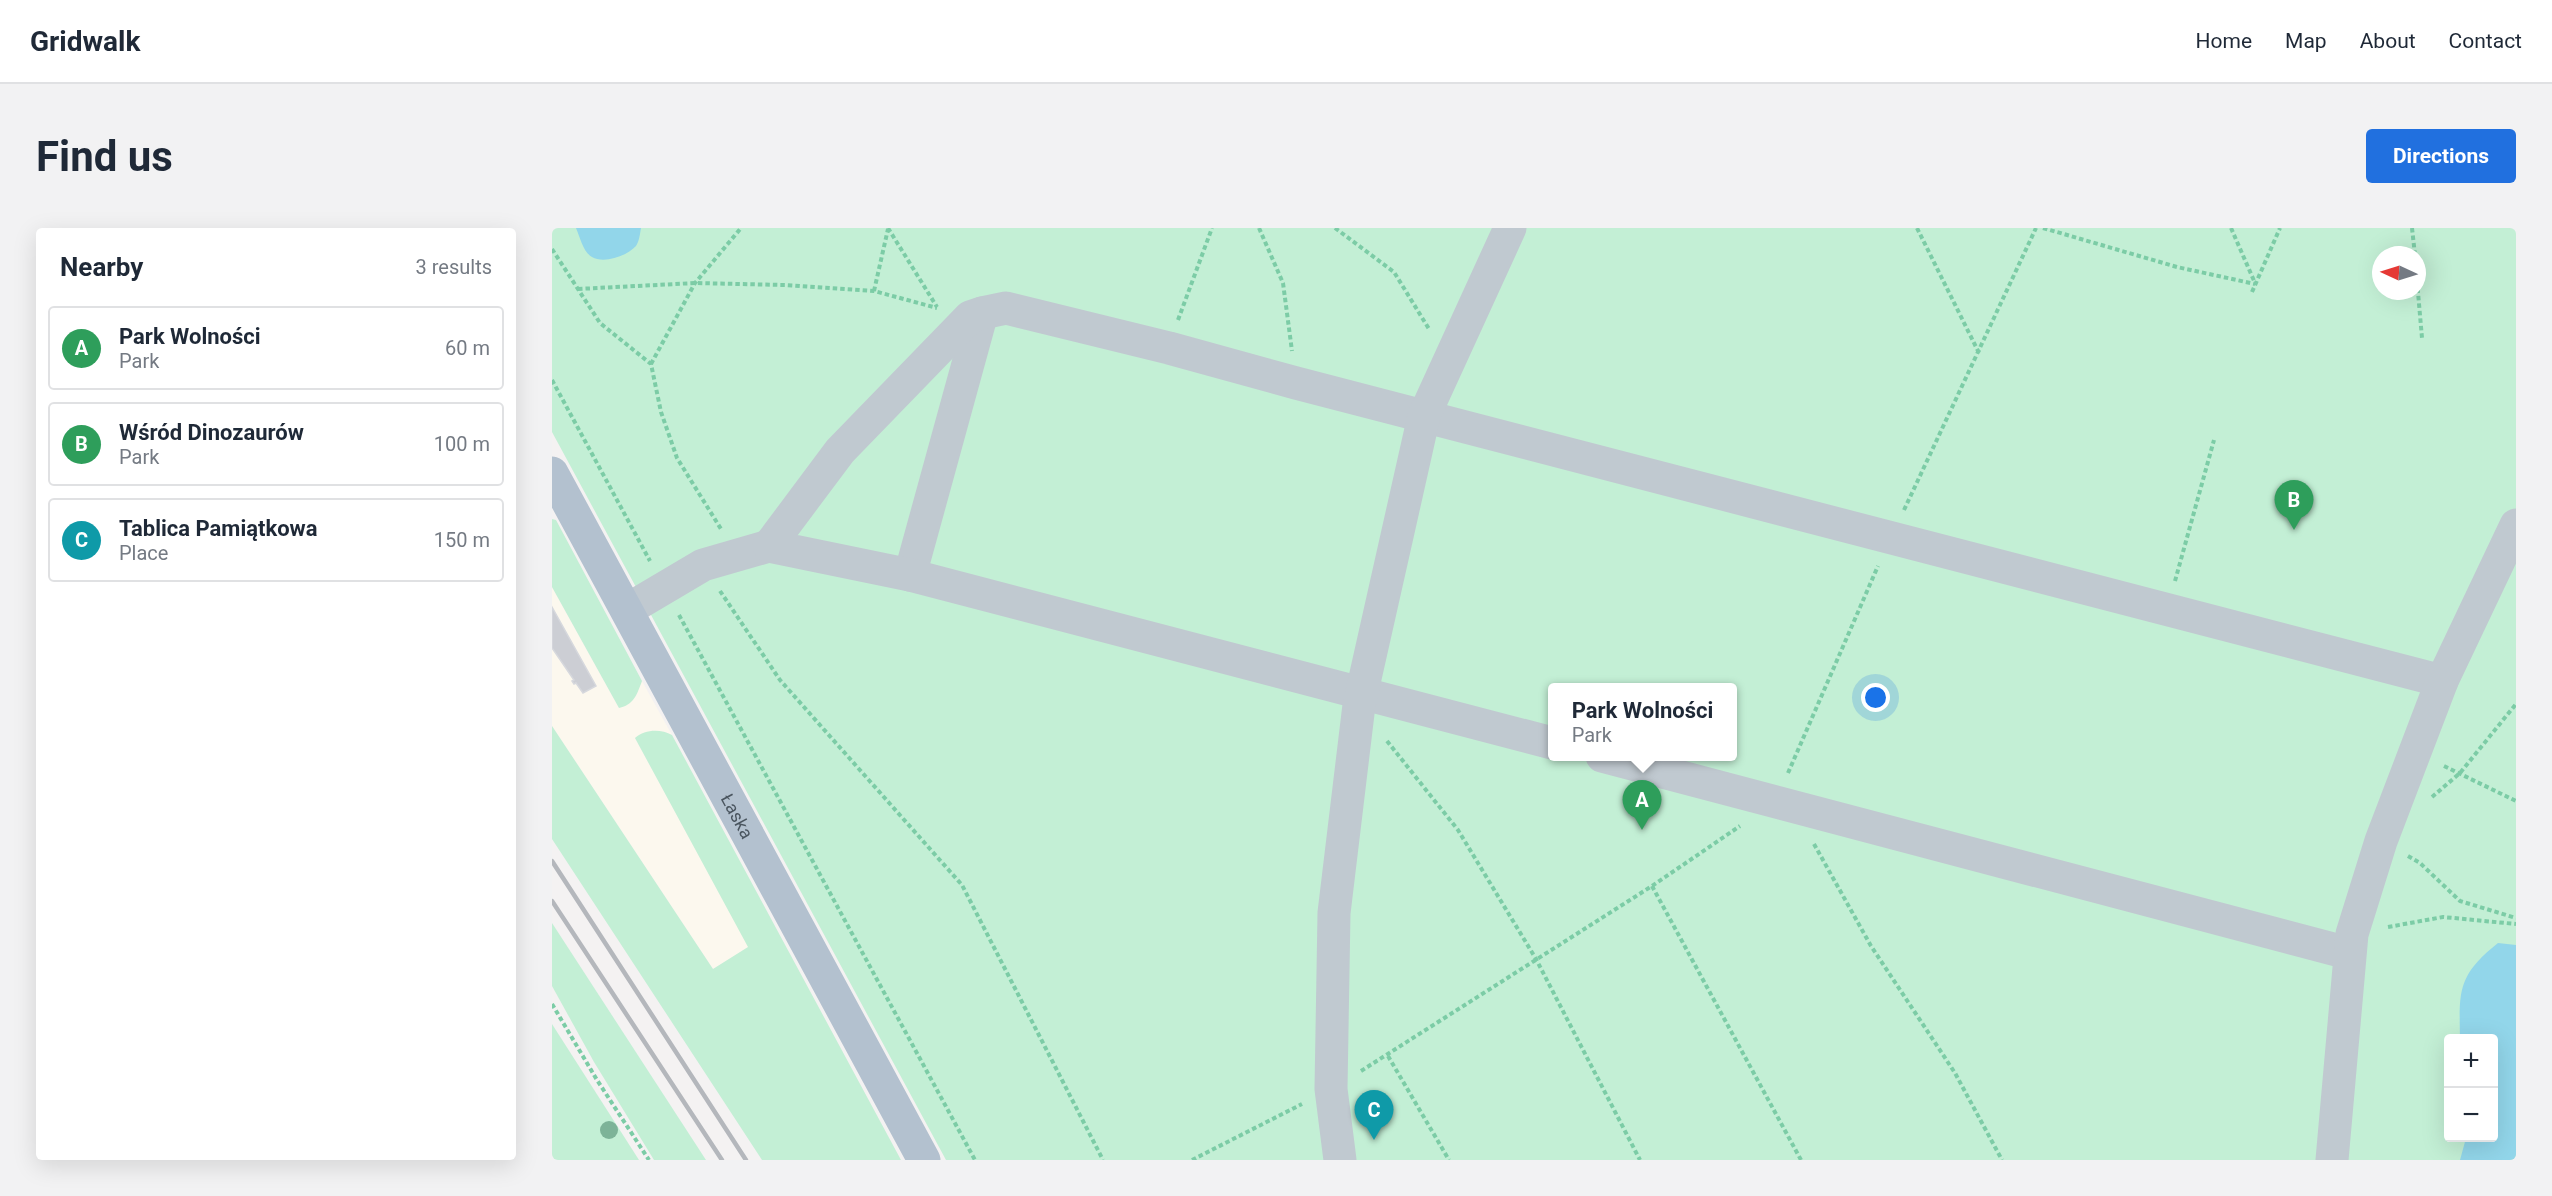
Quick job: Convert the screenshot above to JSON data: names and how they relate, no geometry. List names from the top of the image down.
{
  "streets": {
    "main road": ["Łaska"]
  },
  "north": "left",
  "page": {
    "header": "Gridwalk",
    "nav": [
      "Home",
      "Map",
      "About",
      "Contact"
    ],
    "buttons": "Directions",
    "title": "Find us",
    "heading": ["Nearby", "3 results"],
    "list": [
      {
        "mark": "A",
        "name": "Park Wolności",
        "note": "Park",
        "value": "60 m"
      },
      {
        "mark": "B",
        "name": "Wśród Dinozaurów",
        "note": "Park",
        "value": "100 m"
      },
      {
        "mark": "C",
        "name": "Tablica Pamiątkowa",
        "note": "Place",
        "value": "150 m"
      }
    ],
    "pins": ["B", "A", "C"],
    "popup": ["Park Wolności", "Park"],
    "map_buttons": ["+", "−"]
  }
}
